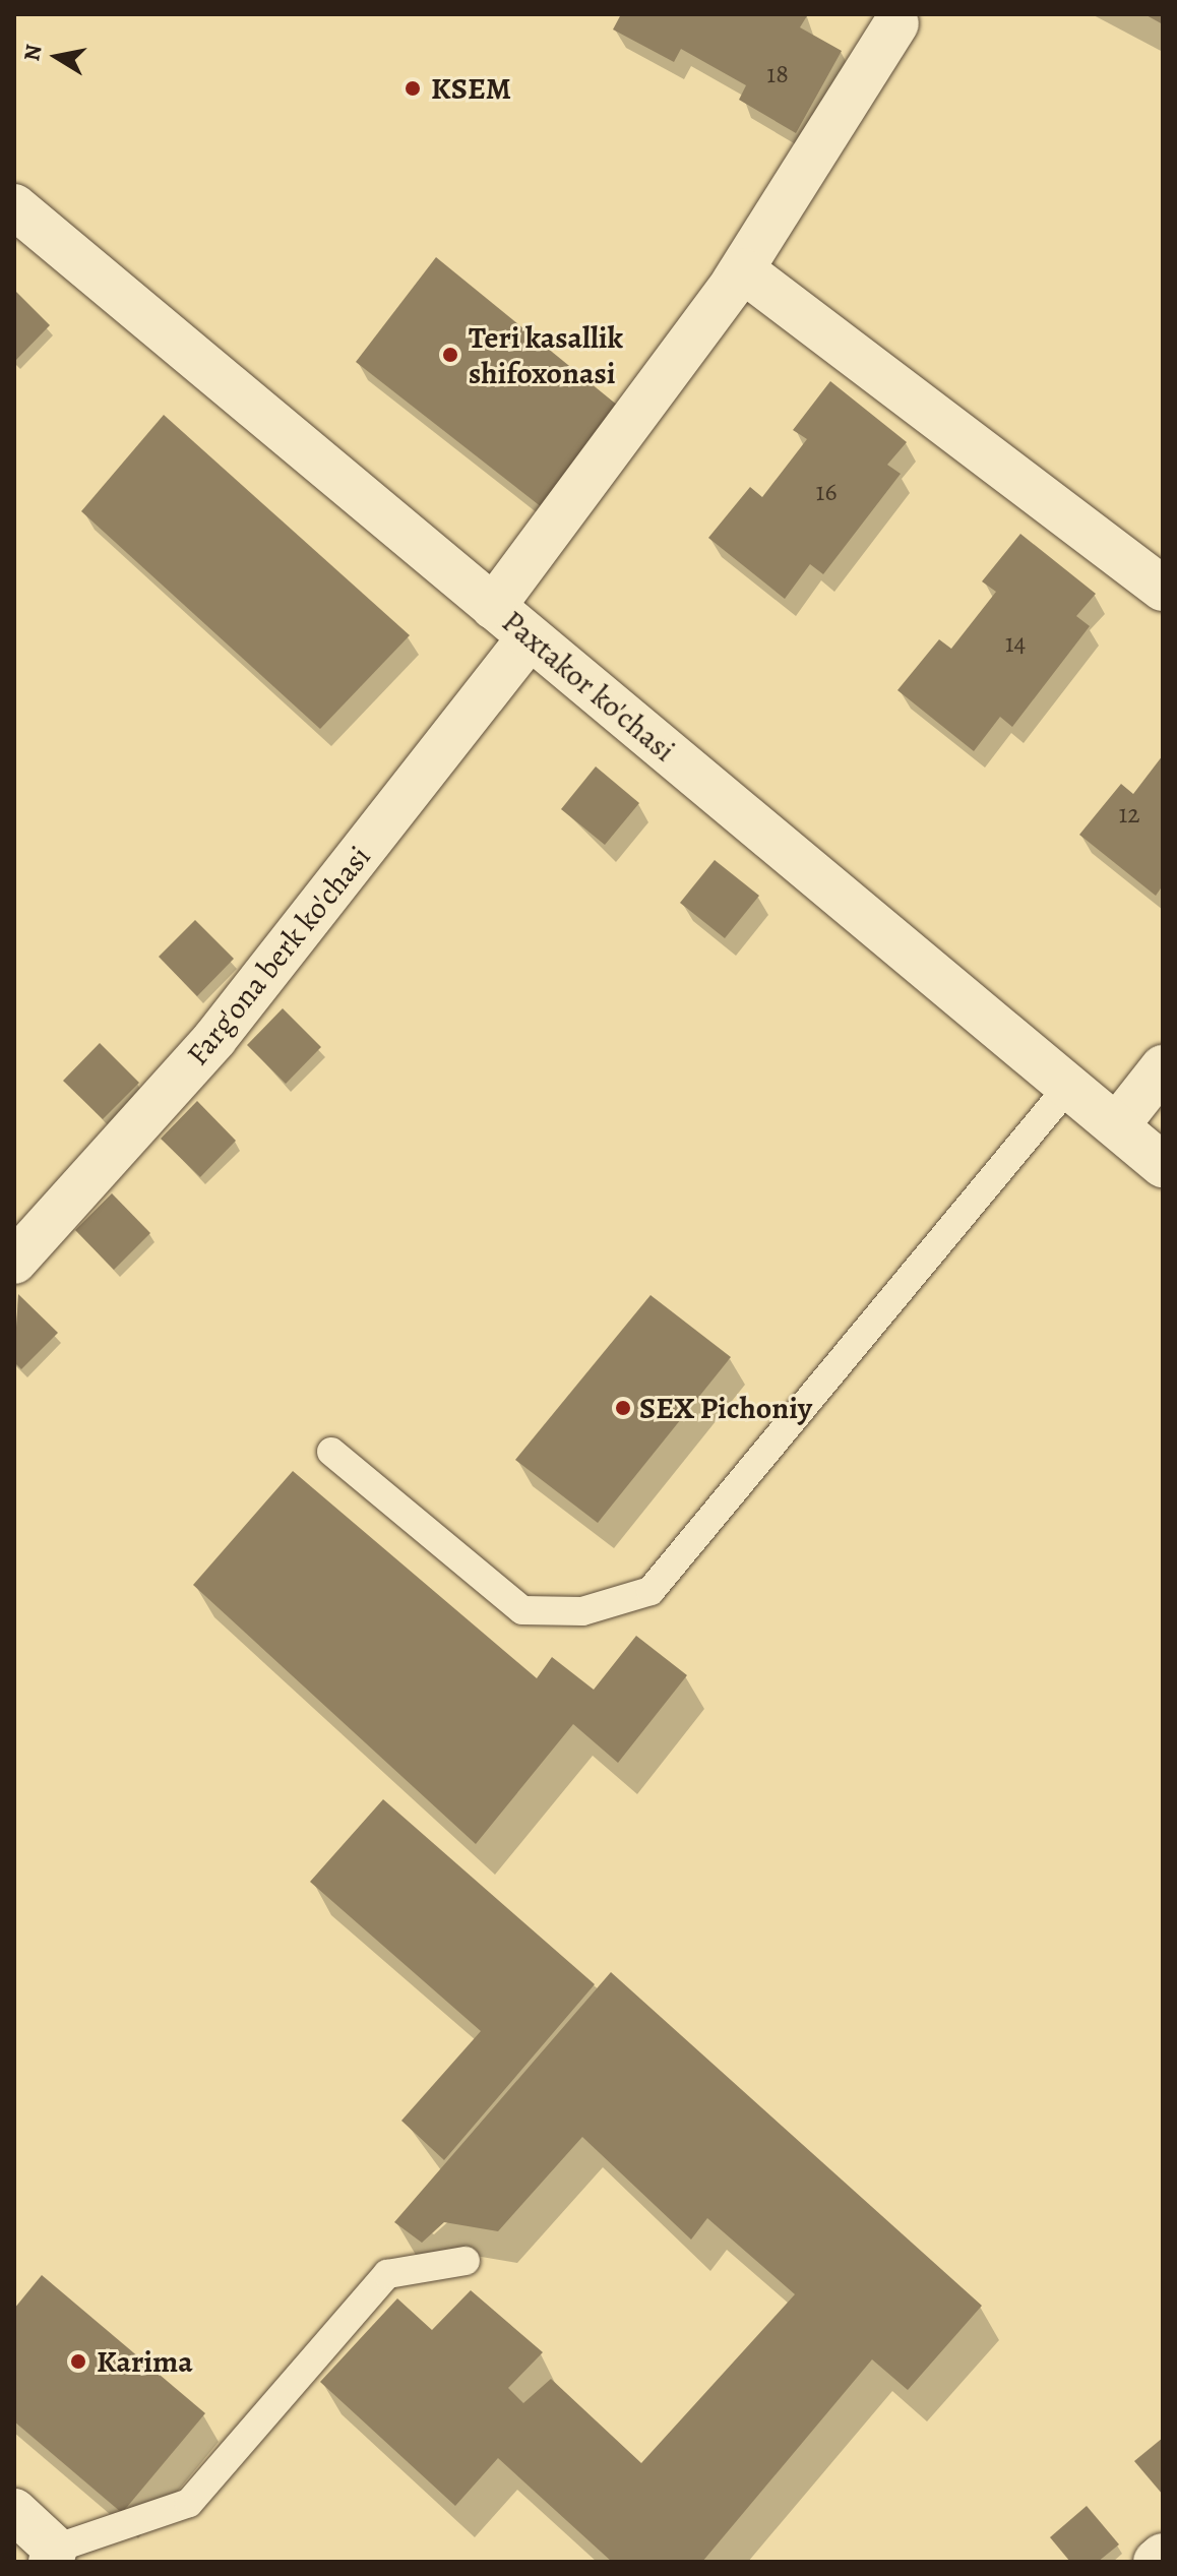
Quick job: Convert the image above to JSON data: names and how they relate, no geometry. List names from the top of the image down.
{
  "streets": {
    "street": ["Paxtakor ko'chasi", "Farg'ona berk ko'chasi"]
  },
  "crossings": [
    ["Paxtakor ko'chasi", "Farg'ona berk ko'chasi"]
  ],
  "places": [
    "KSEM",
    "Teri kasallik shifoxonasi",
    "SEX Pichoniy",
    "Karima"
  ],
  "house_numbers": [
    "18",
    "16",
    "14",
    "12"
  ],
  "north": "left"
}
